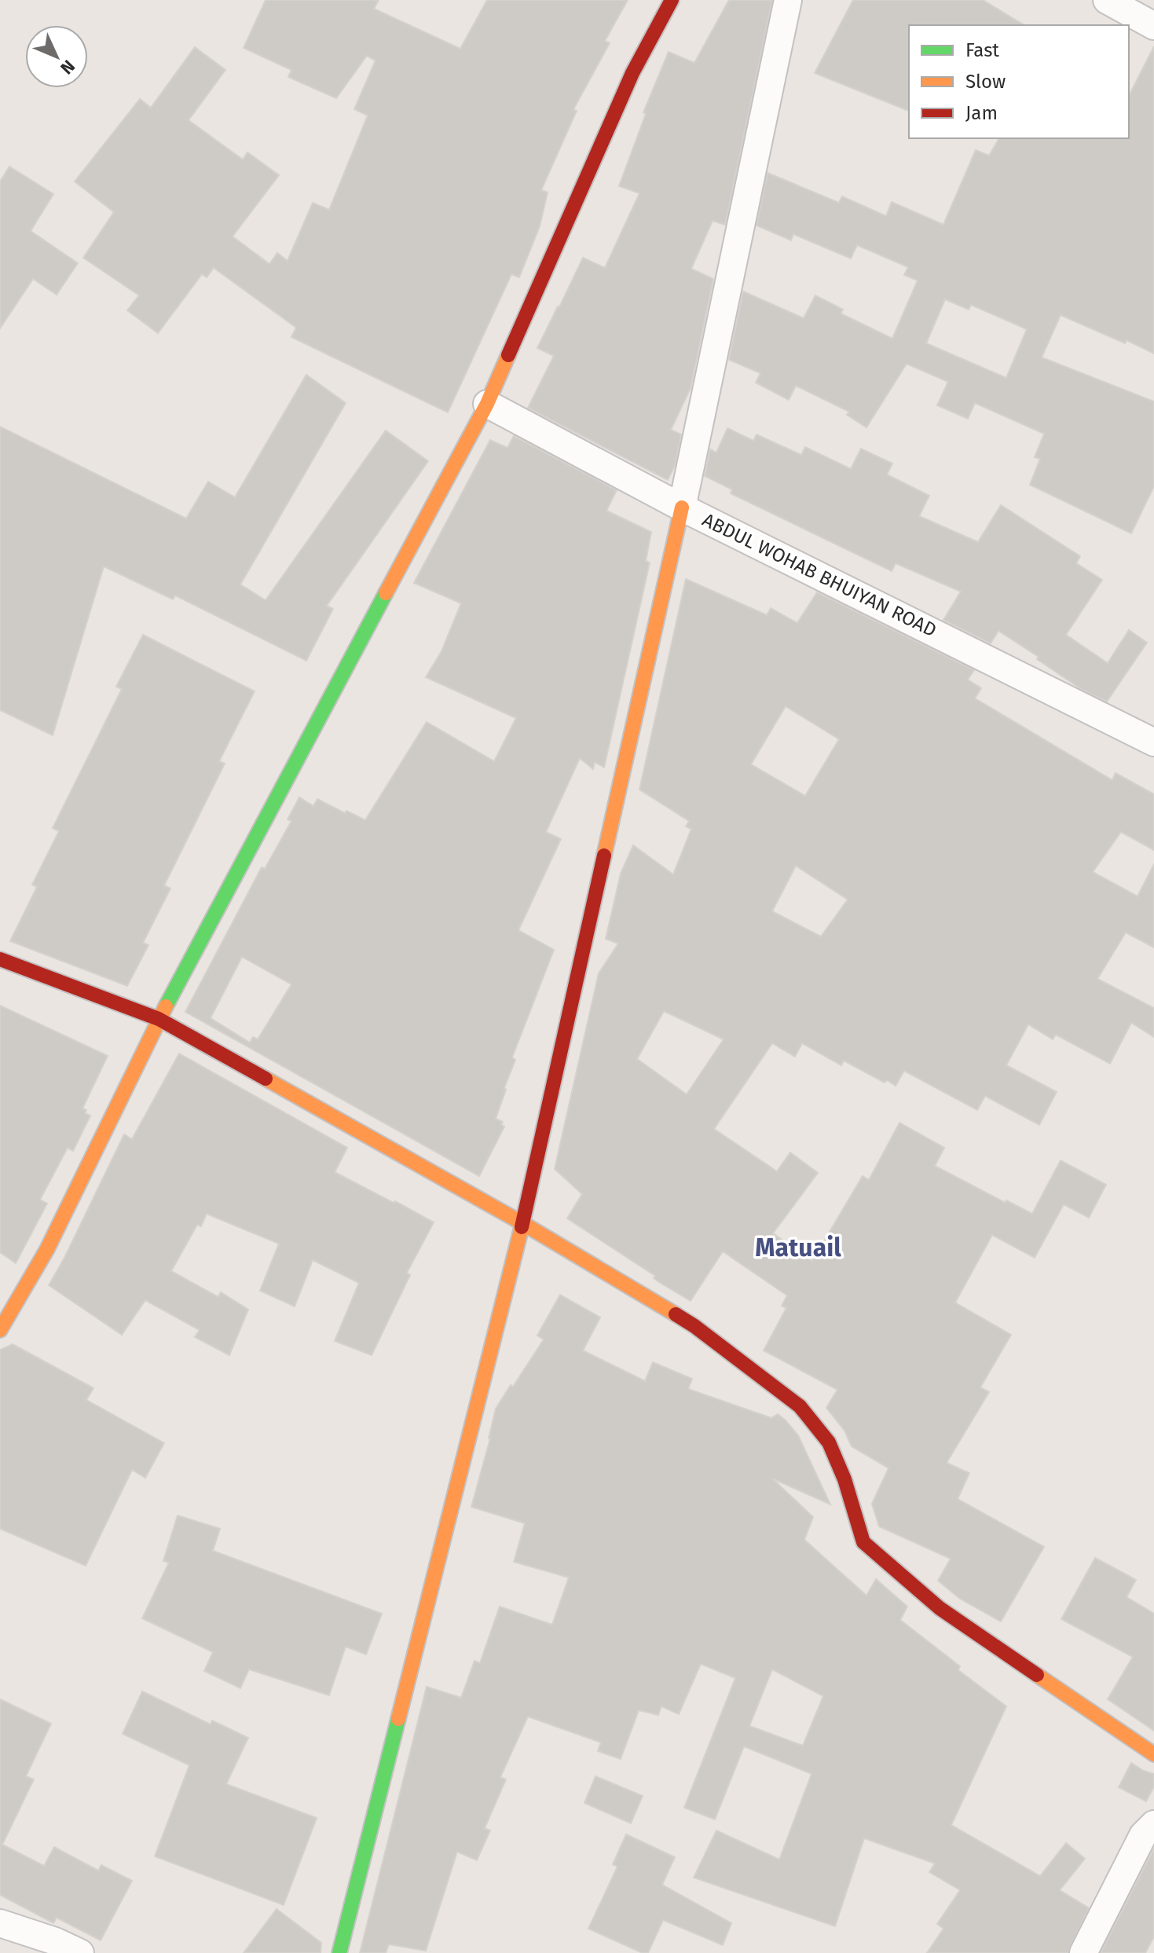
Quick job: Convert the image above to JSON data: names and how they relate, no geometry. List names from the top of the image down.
{
  "streets": {
    "street": ["ABDUL WOHAB BHUIYAN ROAD"]
  },
  "districts": ["Matuail"],
  "legend": ["Fast", "Slow", "Jam"],
  "north": "bottom right"
}
